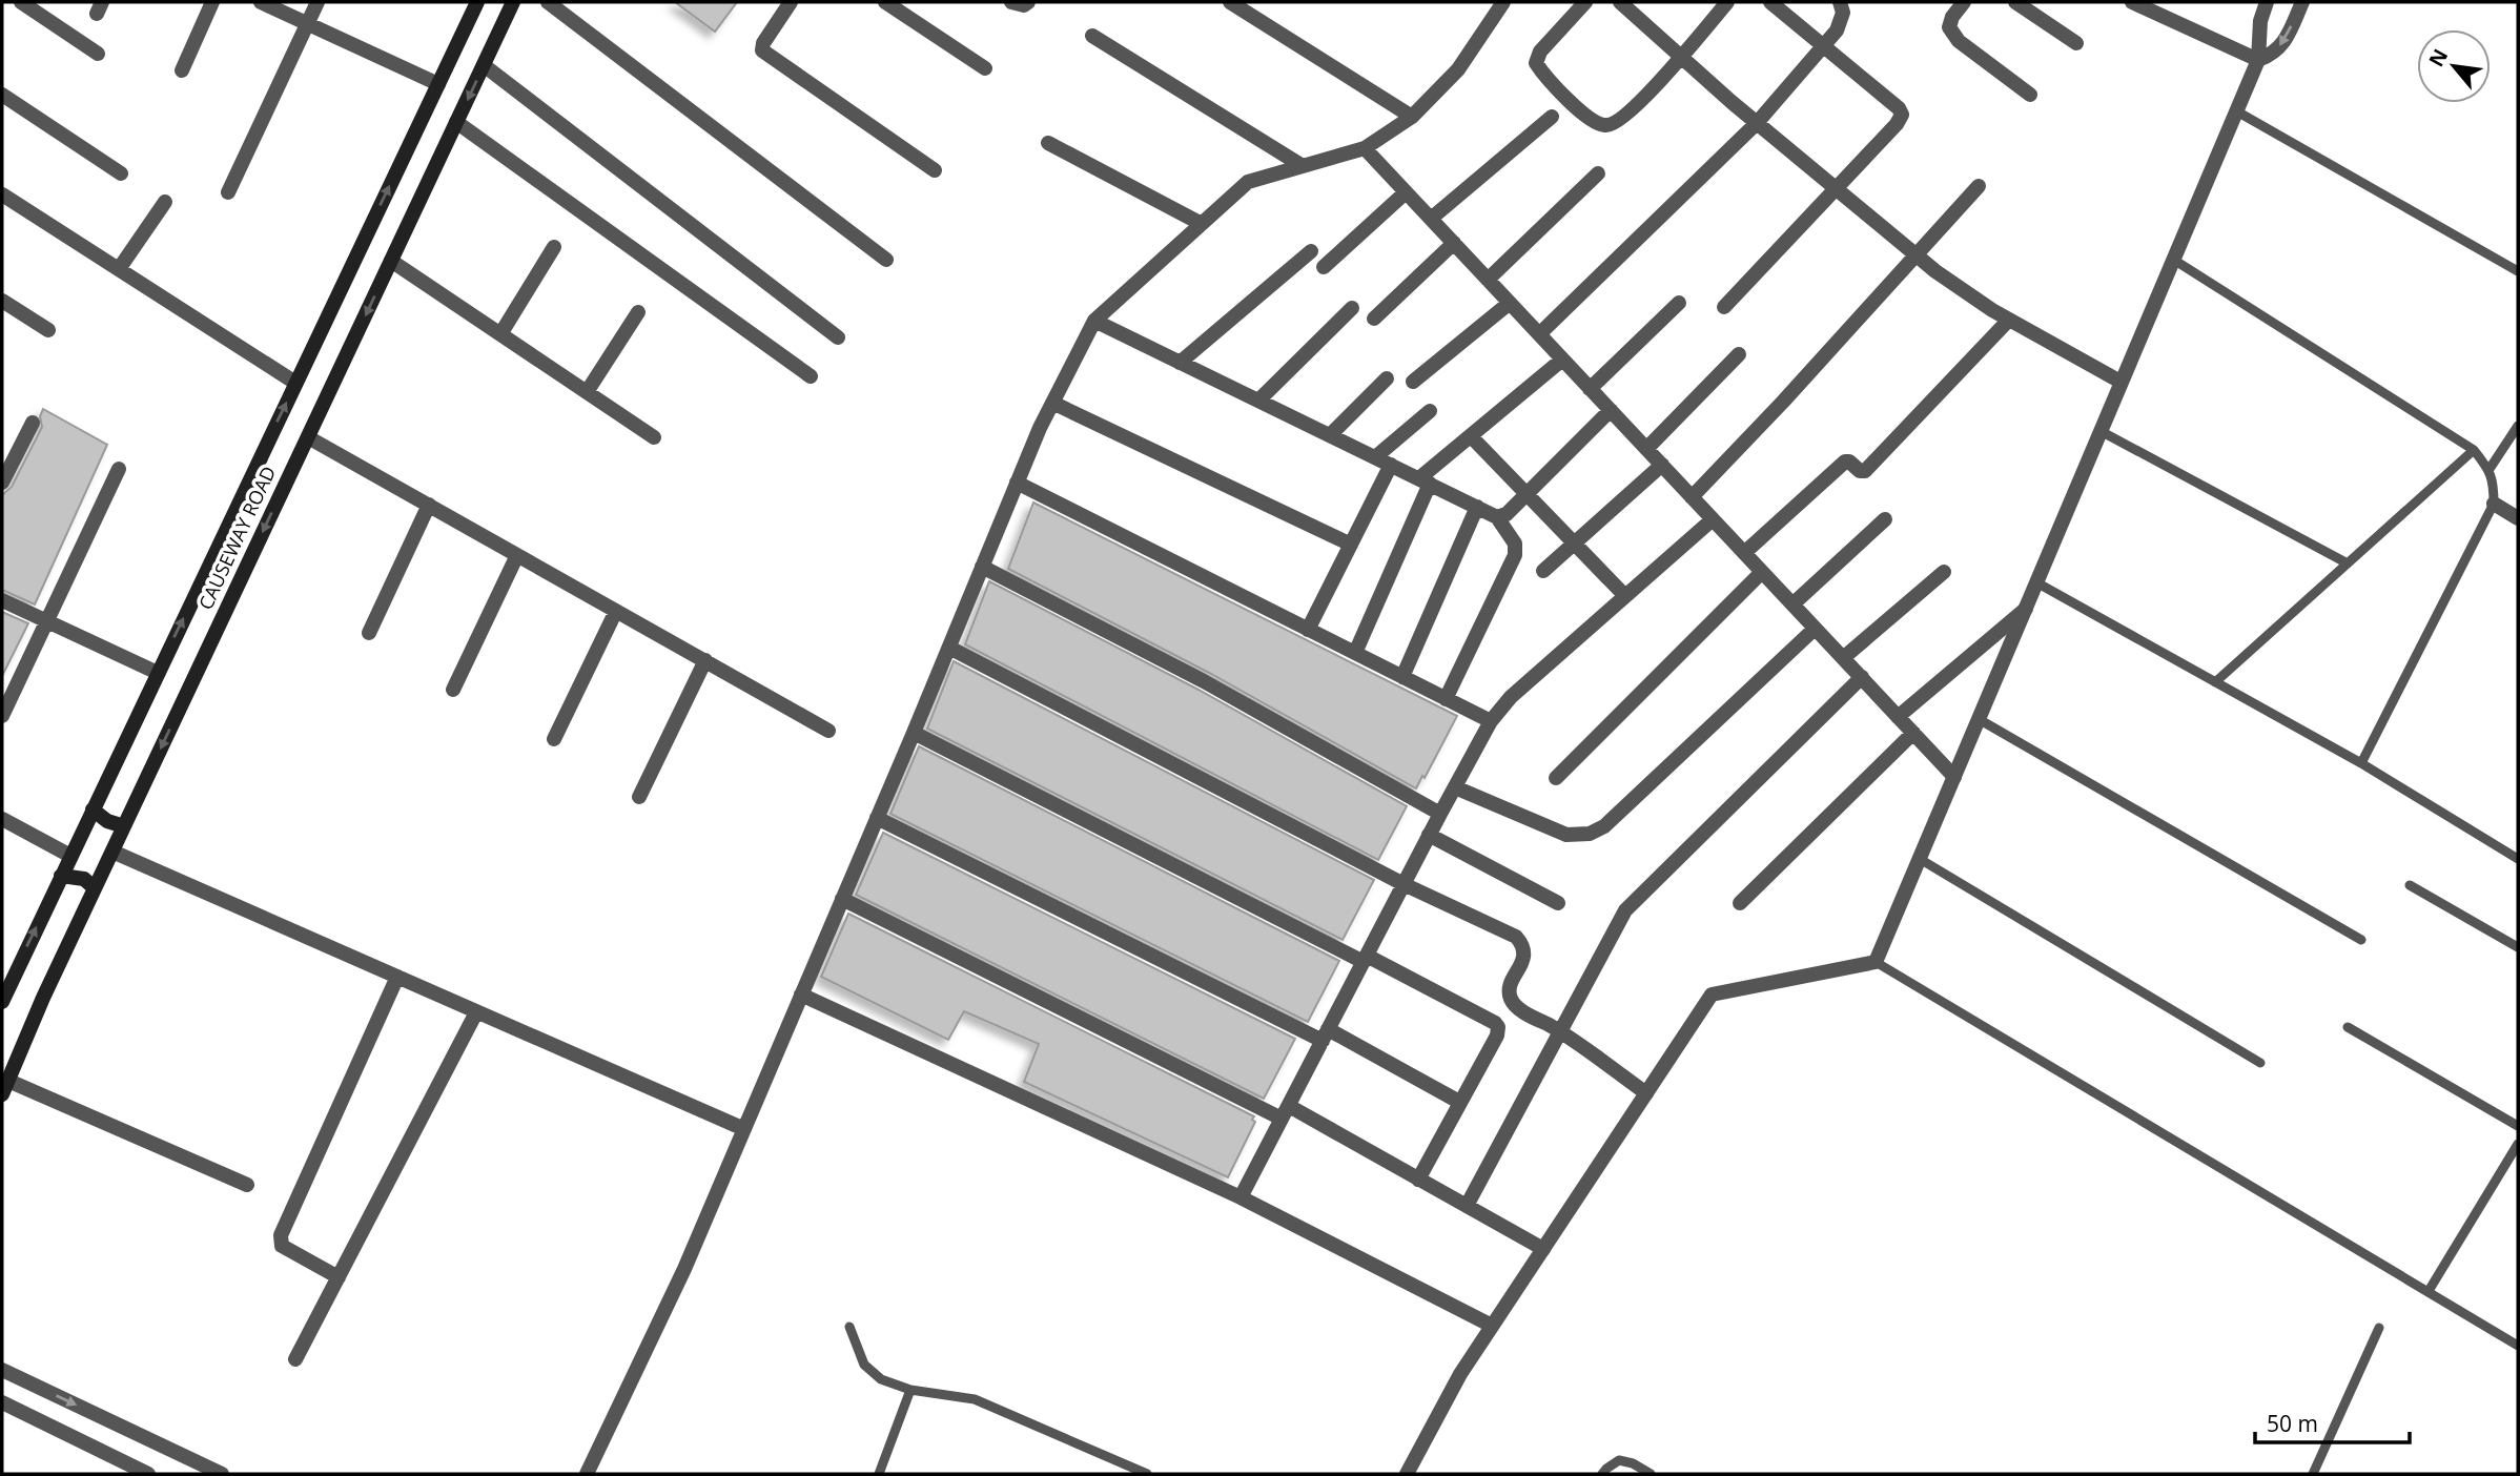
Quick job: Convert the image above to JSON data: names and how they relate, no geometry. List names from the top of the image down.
{
  "streets": {
    "main road": ["CAUSEWAY ROAD"]
  },
  "scale_bar": "50 m",
  "north": "top left"
}
